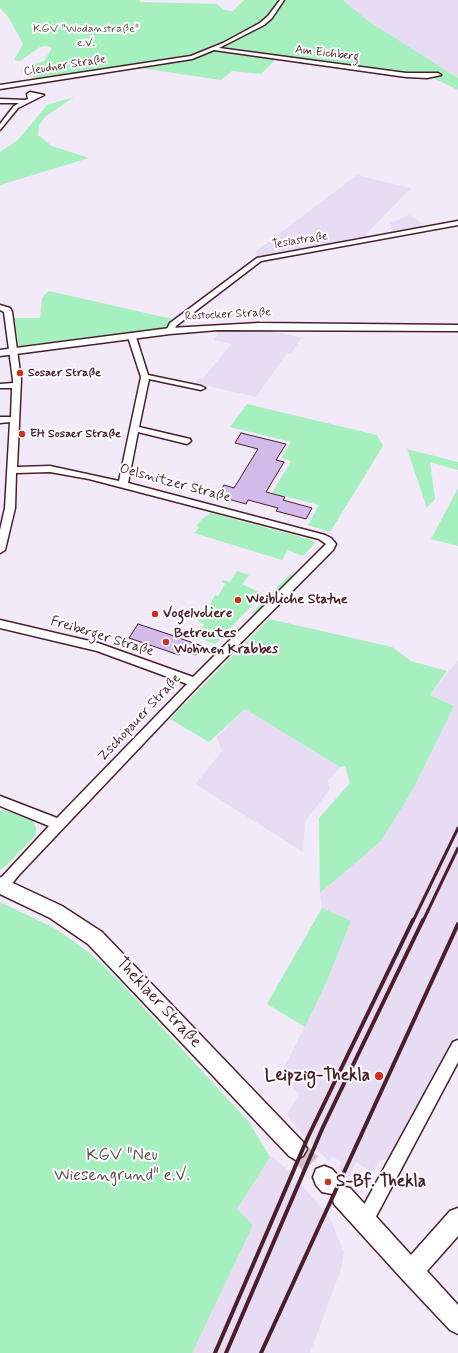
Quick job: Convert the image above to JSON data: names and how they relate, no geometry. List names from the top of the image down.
{
  "streets": {
    "main road": ["Rostocker Straße", "Theklaer Straße"],
    "street": [
      "Am Eichberg",
      "Cleudner Straße",
      "Teslastraße",
      "Oelsnitzer Straße",
      "Freiberger Straße",
      "Zschopauer Straße"
    ]
  },
  "crossings": [
    ["Am Eichberg", "Cleudner Straße"],
    ["Teslastraße", "Rostocker Straße"],
    ["Oelsnitzer Straße", "Zschopauer Straße"],
    ["Freiberger Straße", "Zschopauer Straße"],
    ["Zschopauer Straße", "Theklaer Straße"]
  ],
  "parks": ["KGV \"Wodanstraße\" e.V.", "KGV \"Neu Wiesengrund\" e.V."],
  "places": [
    "Sosaer Straße",
    "EH Sosaer Straße",
    "Weibliche Statue",
    "Vogelvoliere",
    "Betreutes Wohnen Krabbes",
    "Leipzig-Thekla",
    "S-Bf. Thekla"
  ]
}
